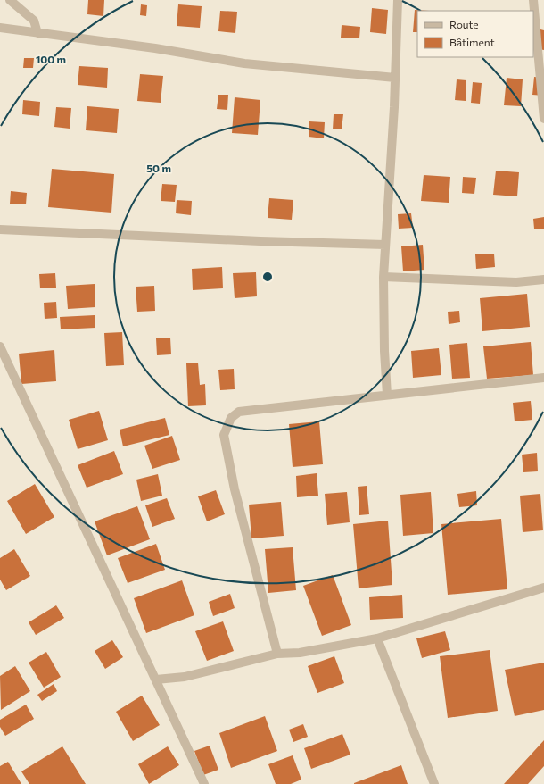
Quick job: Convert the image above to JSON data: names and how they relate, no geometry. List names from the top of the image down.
{
  "legend": ["Route", "Bâtiment"],
  "rings": ["100 m", "50 m"]
}
